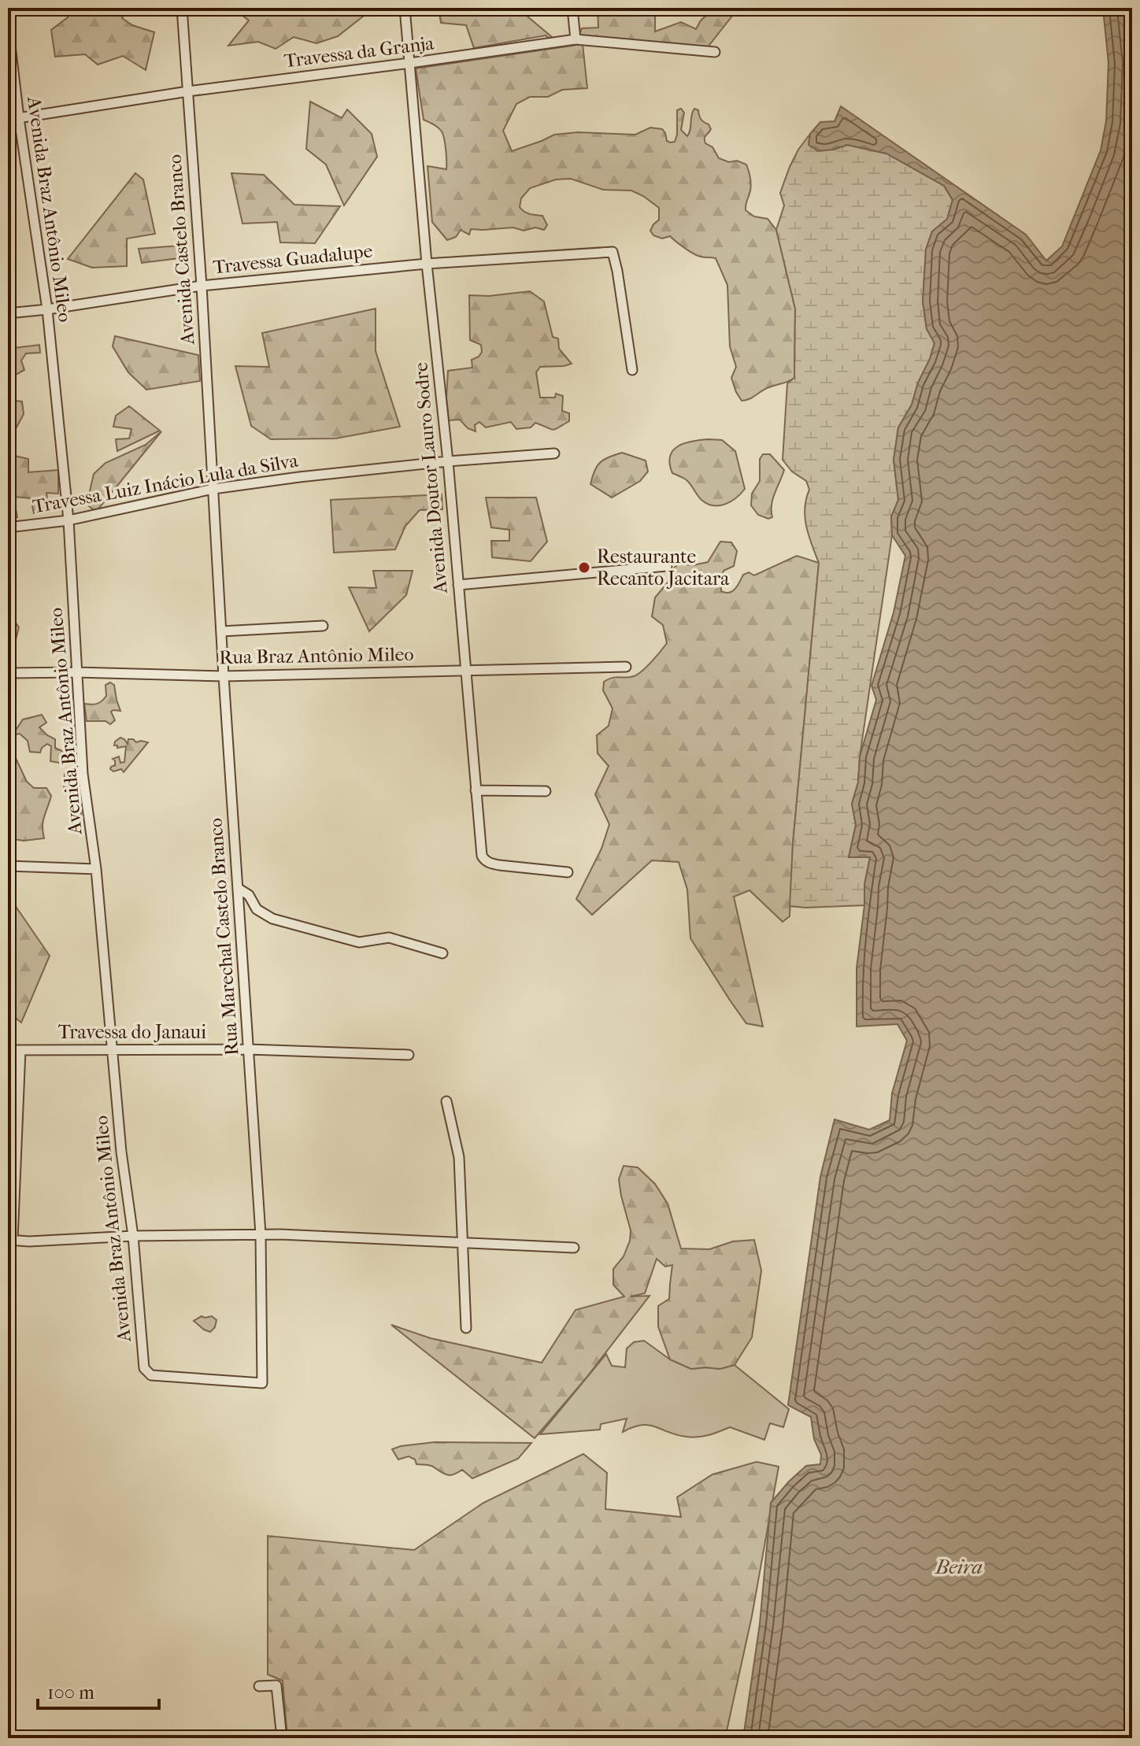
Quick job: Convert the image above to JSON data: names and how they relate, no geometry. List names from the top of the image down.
{
  "streets": {
    "street": [
      "Travessa da Granja",
      "Avenida Braz Antônio Mileo",
      "Avenida Castelo Branco",
      "Travessa Guadalupe",
      "Avenida Doutor Lauro Sodre",
      "Travessa Luiz Inácio Lula da Silva",
      "Rua Braz Antônio Mileo",
      "Rua Marechal Castelo Branco",
      "Travessa do Janaui"
    ]
  },
  "crossings": [
    ["Travessa da Granja", "Avenida Braz Antônio Mileo"],
    ["Travessa da Granja", "Avenida Castelo Branco"],
    ["Travessa da Granja", "Avenida Doutor Lauro Sodre"],
    ["Avenida Braz Antônio Mileo", "Travessa Guadalupe"],
    ["Avenida Braz Antônio Mileo", "Travessa Luiz Inácio Lula da Silva"],
    ["Avenida Braz Antônio Mileo", "Rua Braz Antônio Mileo"],
    ["Avenida Braz Antônio Mileo", "Rua Marechal Castelo Branco"],
    ["Avenida Braz Antônio Mileo", "Travessa do Janaui"],
    ["Avenida Castelo Branco", "Travessa Guadalupe"],
    ["Avenida Castelo Branco", "Travessa Luiz Inácio Lula da Silva"],
    ["Avenida Castelo Branco", "Rua Marechal Castelo Branco"],
    ["Travessa Guadalupe", "Avenida Doutor Lauro Sodre"],
    ["Avenida Doutor Lauro Sodre", "Travessa Luiz Inácio Lula da Silva"],
    ["Avenida Doutor Lauro Sodre", "Rua Braz Antônio Mileo"],
    ["Travessa Luiz Inácio Lula da Silva", "Rua Marechal Castelo Branco"],
    ["Rua Braz Antônio Mileo", "Rua Marechal Castelo Branco"],
    ["Rua Marechal Castelo Branco", "Travessa do Janaui"]
  ],
  "water": ["Beira"],
  "places": ["Restaurante Recanto Jacitara"],
  "scale_bar": "100 m"
}
